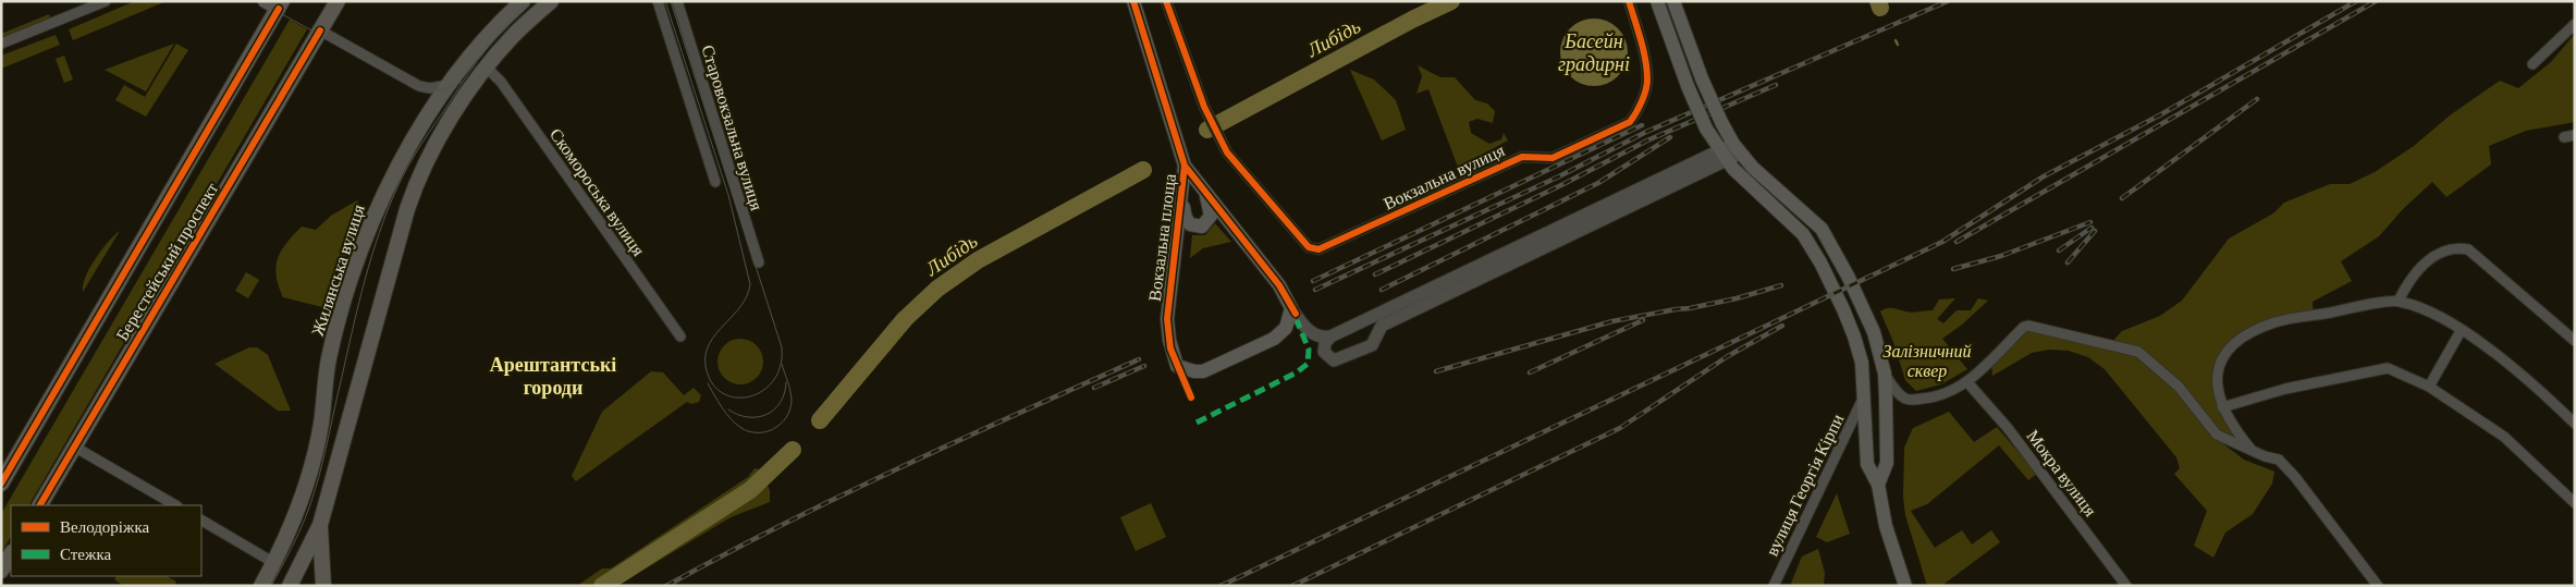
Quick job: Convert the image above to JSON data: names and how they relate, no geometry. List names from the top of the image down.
{
  "streets": {
    "main road": ["Вокзальна площа", "Берестейський проспект", "Жилянська вулиця"],
    "street": [
      "Старовокзальна вулиця",
      "Вокзальна вулиця",
      "Скомороська вулиця",
      "Мокра вулиця",
      "вулиця Георгія Кірпи"
    ]
  },
  "districts": ["Арештантські городи"],
  "water": ["Либідь", "Басейн градирні"],
  "parks": ["Залізничний сквер"],
  "legend": ["Велодоріжка", "Стежка"]
}
